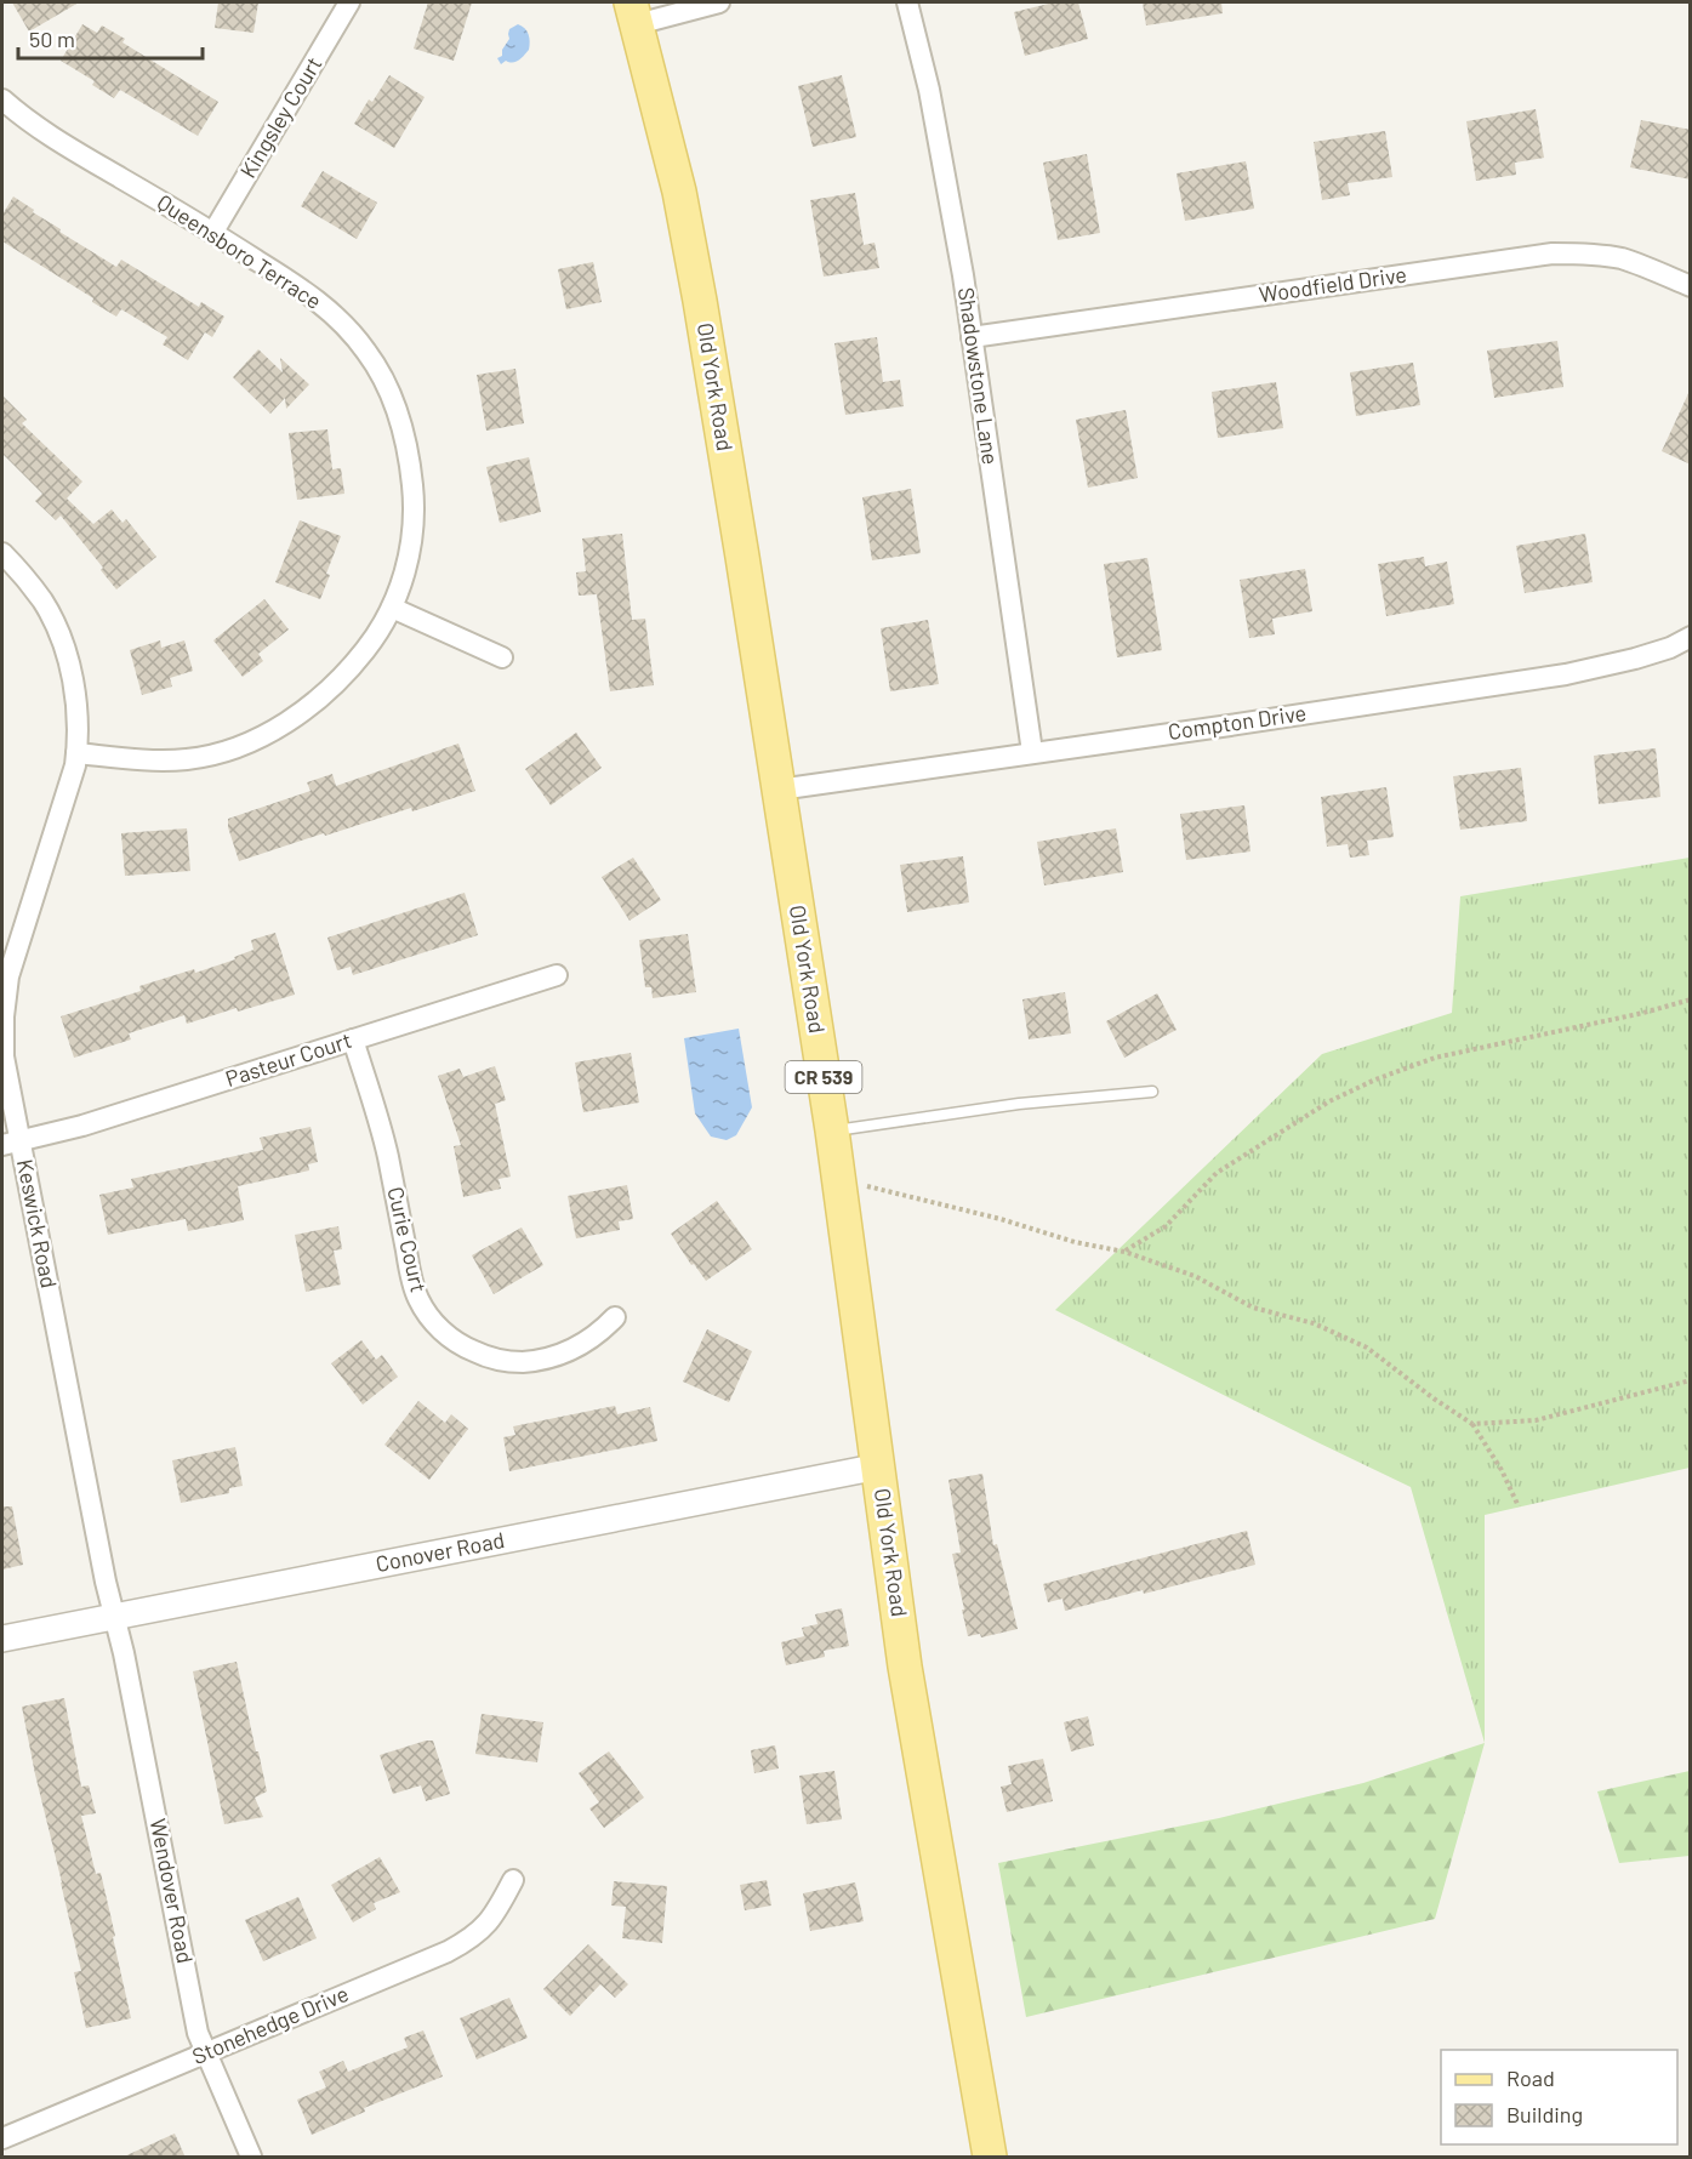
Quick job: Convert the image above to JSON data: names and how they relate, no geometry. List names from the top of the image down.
{
  "streets": {
    "main road": ["Old York Road", "CR 539"],
    "street": [
      "Kingsley Court",
      "Queensboro Terrace",
      "Woodfield Drive",
      "Shadowstone Lane",
      "Compton Drive",
      "Pasteur Court",
      "Keswick Road",
      "Curie Court",
      "Conover Road",
      "Wendover Road",
      "Stonehedge Drive"
    ]
  },
  "crossings": [
    ["Kingsley Court", "Queensboro Terrace"],
    ["Queensboro Terrace", "Keswick Road"],
    ["Woodfield Drive", "Shadowstone Lane"],
    ["Shadowstone Lane", "Compton Drive"],
    ["Old York Road", "Compton Drive"],
    ["Old York Road", "Conover Road"],
    ["Pasteur Court", "Keswick Road"],
    ["Pasteur Court", "Curie Court"],
    ["Keswick Road", "Conover Road"],
    ["Keswick Road", "Wendover Road"],
    ["Conover Road", "Wendover Road"],
    ["Wendover Road", "Stonehedge Drive"]
  ],
  "legend": ["Road", "Building"],
  "scale_bar": "50 m"
}
